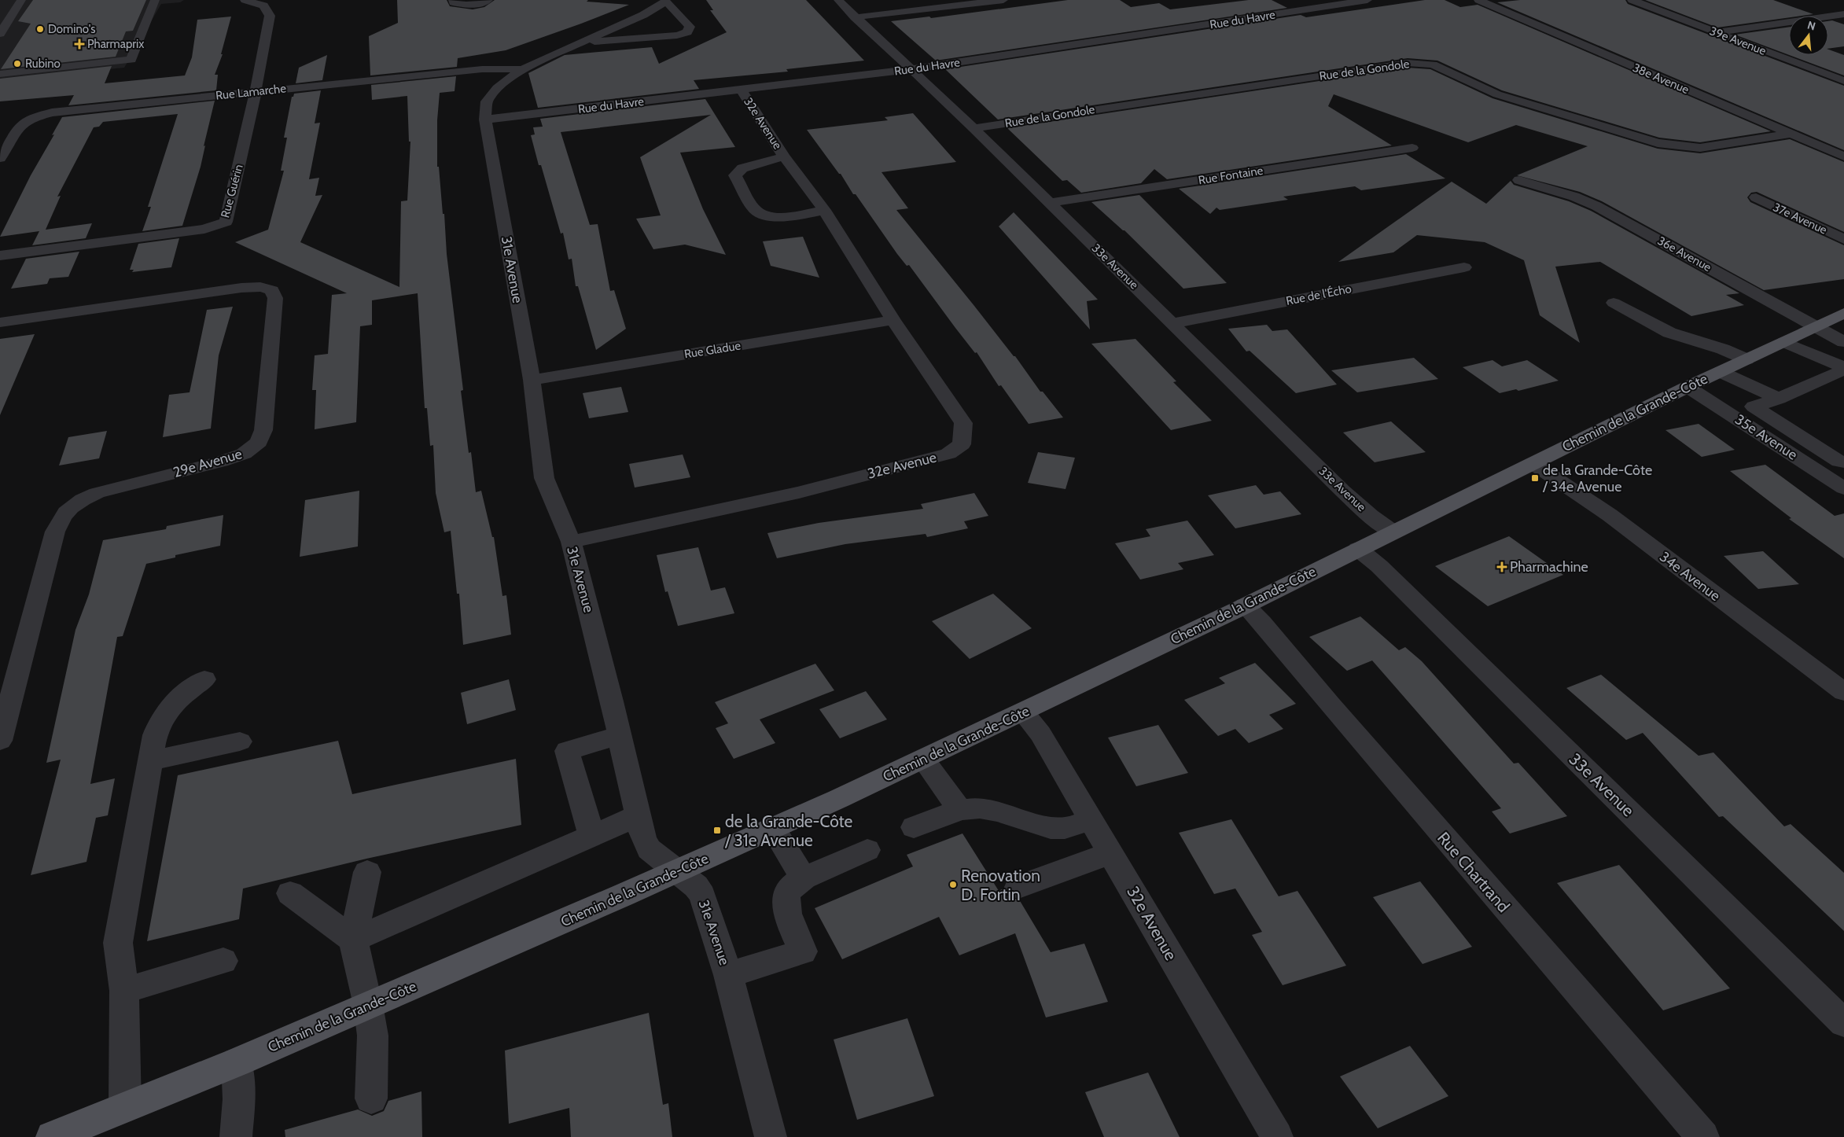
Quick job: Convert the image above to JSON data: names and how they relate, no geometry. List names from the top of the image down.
{
  "streets": {
    "main road": ["Chemin de la Grande-Côte"],
    "street": [
      "Rue du Havre",
      "39e Avenue",
      "Rue de la Gondole",
      "38e Avenue",
      "Rue Lamarche",
      "32e Avenue",
      "Rue Fontaine",
      "Rue Guérin",
      "37e Avenue",
      "36e Avenue",
      "33e Avenue",
      "31e Avenue",
      "Rue de l'Écho",
      "Rue Gladue",
      "35e Avenue",
      "29e Avenue",
      "34e Avenue",
      "Rue Chartrand"
    ]
  },
  "crossings": [
    ["Rue du Havre", "32e Avenue"],
    ["Rue du Havre", "33e Avenue"],
    ["Rue du Havre", "31e Avenue"],
    ["Rue de la Gondole", "38e Avenue"],
    ["Rue de la Gondole", "33e Avenue"],
    ["Rue Lamarche", "Rue Guérin"],
    ["Rue Lamarche", "31e Avenue"],
    ["32e Avenue", "31e Avenue"],
    ["32e Avenue", "Rue Gladue"],
    ["32e Avenue", "Chemin de la Grande-Côte"],
    ["Rue Fontaine", "33e Avenue"],
    ["36e Avenue", "Chemin de la Grande-Côte"],
    ["33e Avenue", "Rue de l'Écho"],
    ["33e Avenue", "Chemin de la Grande-Côte"],
    ["31e Avenue", "Rue Gladue"],
    ["31e Avenue", "Chemin de la Grande-Côte"],
    ["Chemin de la Grande-Côte", "35e Avenue"],
    ["Chemin de la Grande-Côte", "34e Avenue"],
    ["Chemin de la Grande-Côte", "Rue Chartrand"]
  ],
  "places": {
    "other": ["Domino's", "Rubino", "Renovation D. Fortin"],
    "health": ["Pharmaprix", "Pharmachine"],
    "transit": ["de la Grande-Côte / 34e Avenue", "de la Grande-Côte / 31e Avenue"]
  },
  "north": "top"
}
